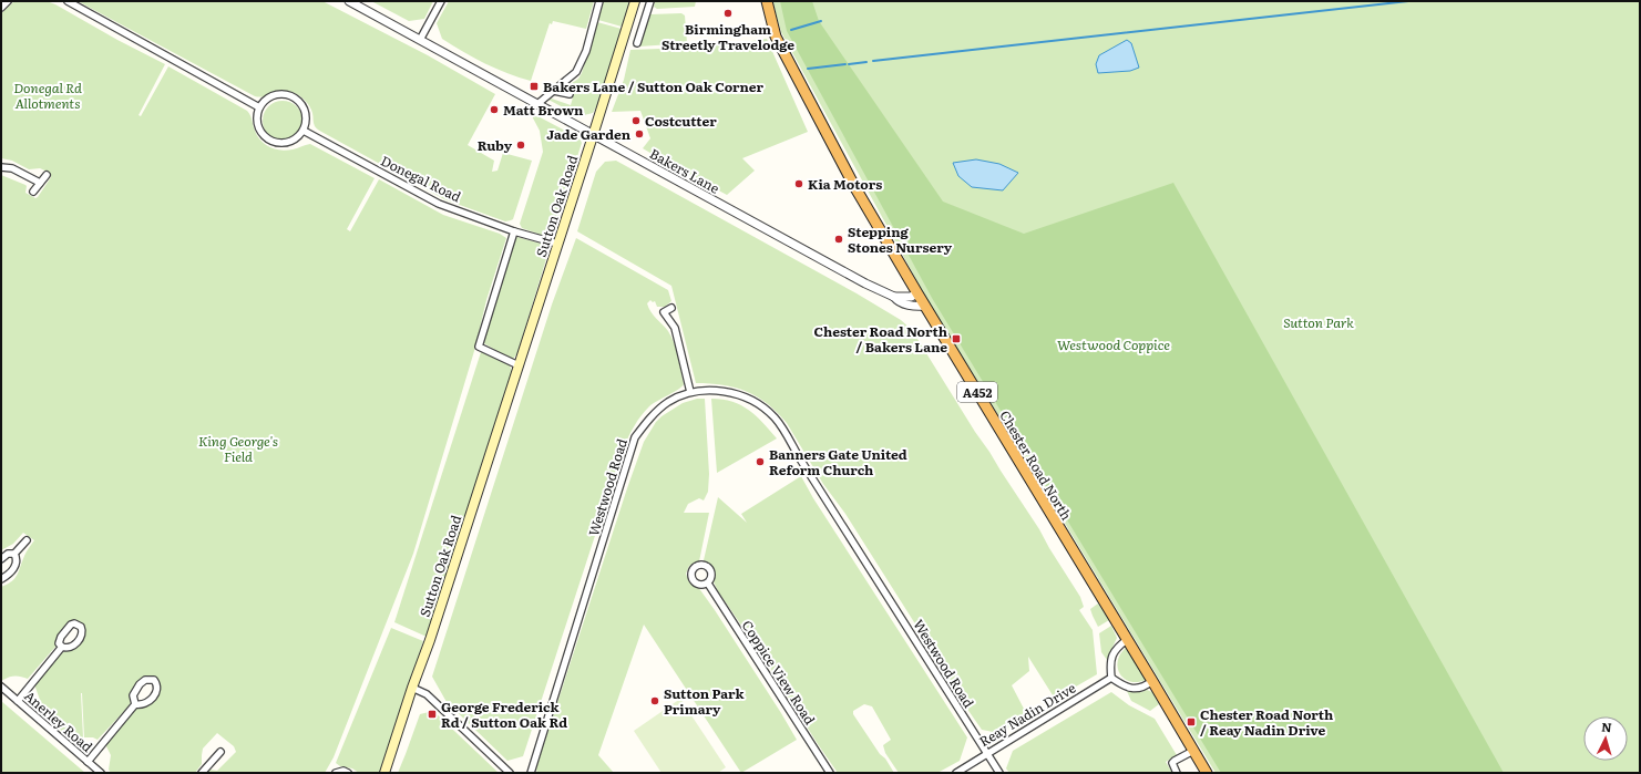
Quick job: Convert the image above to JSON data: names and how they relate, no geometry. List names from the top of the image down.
{
  "streets": {
    "highway": ["A452", "Chester Road North"],
    "main road": ["Sutton Oak Road"],
    "street": [
      "Bakers Lane",
      "Donegal Road",
      "Westwood Road",
      "Coppice View Road",
      "Reay Nadin Drive",
      "Anerley Road"
    ]
  },
  "crossings": [
    ["Bakers Lane", "Sutton Oak Road"],
    ["Bakers Lane", "Chester Road North"],
    ["Donegal Road", "Sutton Oak Road"],
    ["Westwood Road", "Reay Nadin Drive"]
  ],
  "parks": [
    "Donegal Rd Allotments",
    "Sutton Park",
    "Westwood Coppice",
    "King George's Field"
  ],
  "places": {
    "other": [
      "Birmingham Streetly Travelodge",
      "Matt Brown",
      "Costcutter",
      "Jade Garden",
      "Ruby",
      "Kia Motors",
      "Stepping Stones Nursery",
      "Banners Gate United Reform Church",
      "Sutton Park Primary"
    ],
    "transit": [
      "Bakers Lane / Sutton Oak Corner",
      "Chester Road North / Bakers Lane",
      "George Frederick Rd / Sutton Oak Rd",
      "Chester Road North / Reay Nadin Drive"
    ]
  },
  "north": "top"
}
